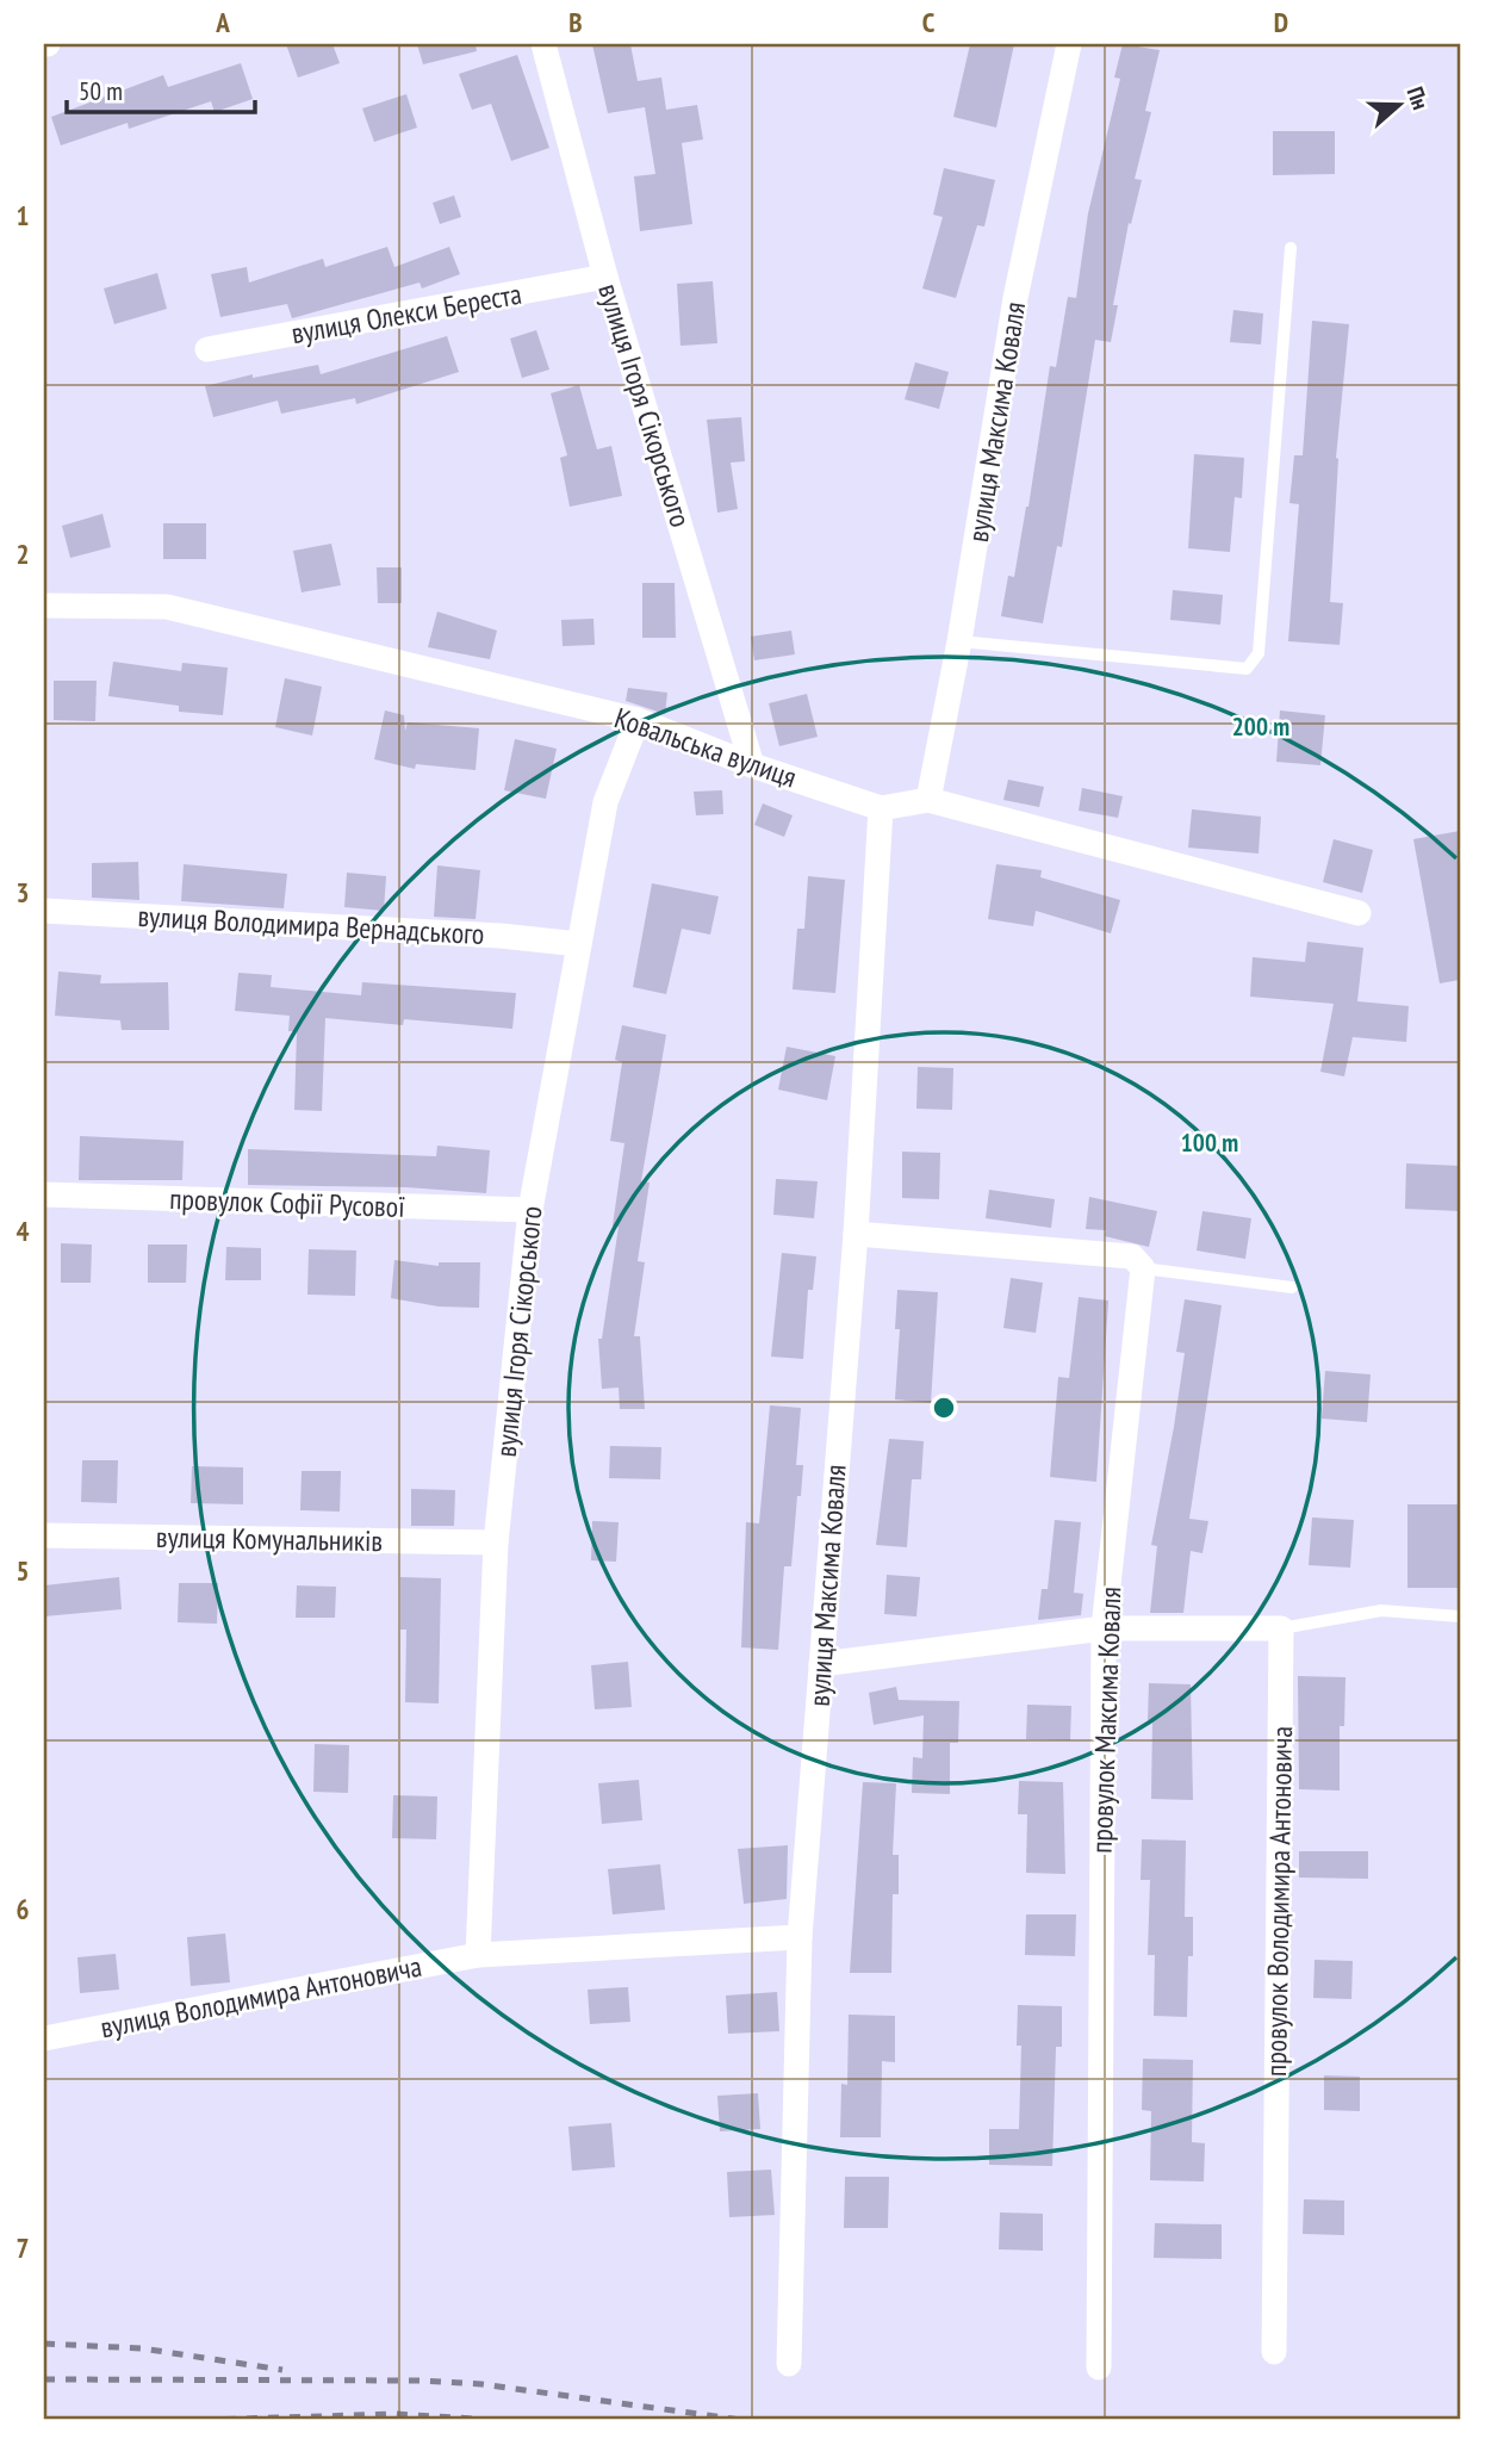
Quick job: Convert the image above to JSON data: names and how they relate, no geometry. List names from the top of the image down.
{
  "streets": {
    "street": [
      "вулиця Олекси Береста",
      "вулиця Ігоря Сікорського",
      "вулиця Максима Коваля",
      "Ковальська вулиця",
      "вулиця Володимира Вернадського",
      "провулок Софії Русової",
      "вулиця Комунальників",
      "провулок Максима Коваля",
      "провулок Володимира Антоновича",
      "вулиця Володимира Антоновича"
    ]
  },
  "crossings": [
    ["вулиця Олекси Береста", "вулиця Ігоря Сікорського"],
    ["вулиця Ігоря Сікорського", "Ковальська вулиця"],
    ["вулиця Ігоря Сікорського", "вулиця Володимира Вернадського"],
    ["вулиця Ігоря Сікорського", "провулок Софії Русової"],
    ["вулиця Ігоря Сікорського", "вулиця Комунальників"],
    ["вулиця Ігоря Сікорського", "вулиця Володимира Антоновича"],
    ["вулиця Максима Коваля", "Ковальська вулиця"],
    ["вулиця Максима Коваля", "вулиця Володимира Антоновича"]
  ],
  "scale_bar": "50 m",
  "north": "right",
  "grid": {
    "columns": [
      "A",
      "B",
      "C",
      "D"
    ],
    "rows": [
      "1",
      "2",
      "3",
      "4",
      "5",
      "6",
      "7"
    ]
  },
  "rings": ["200 m", "100 m"]
}
